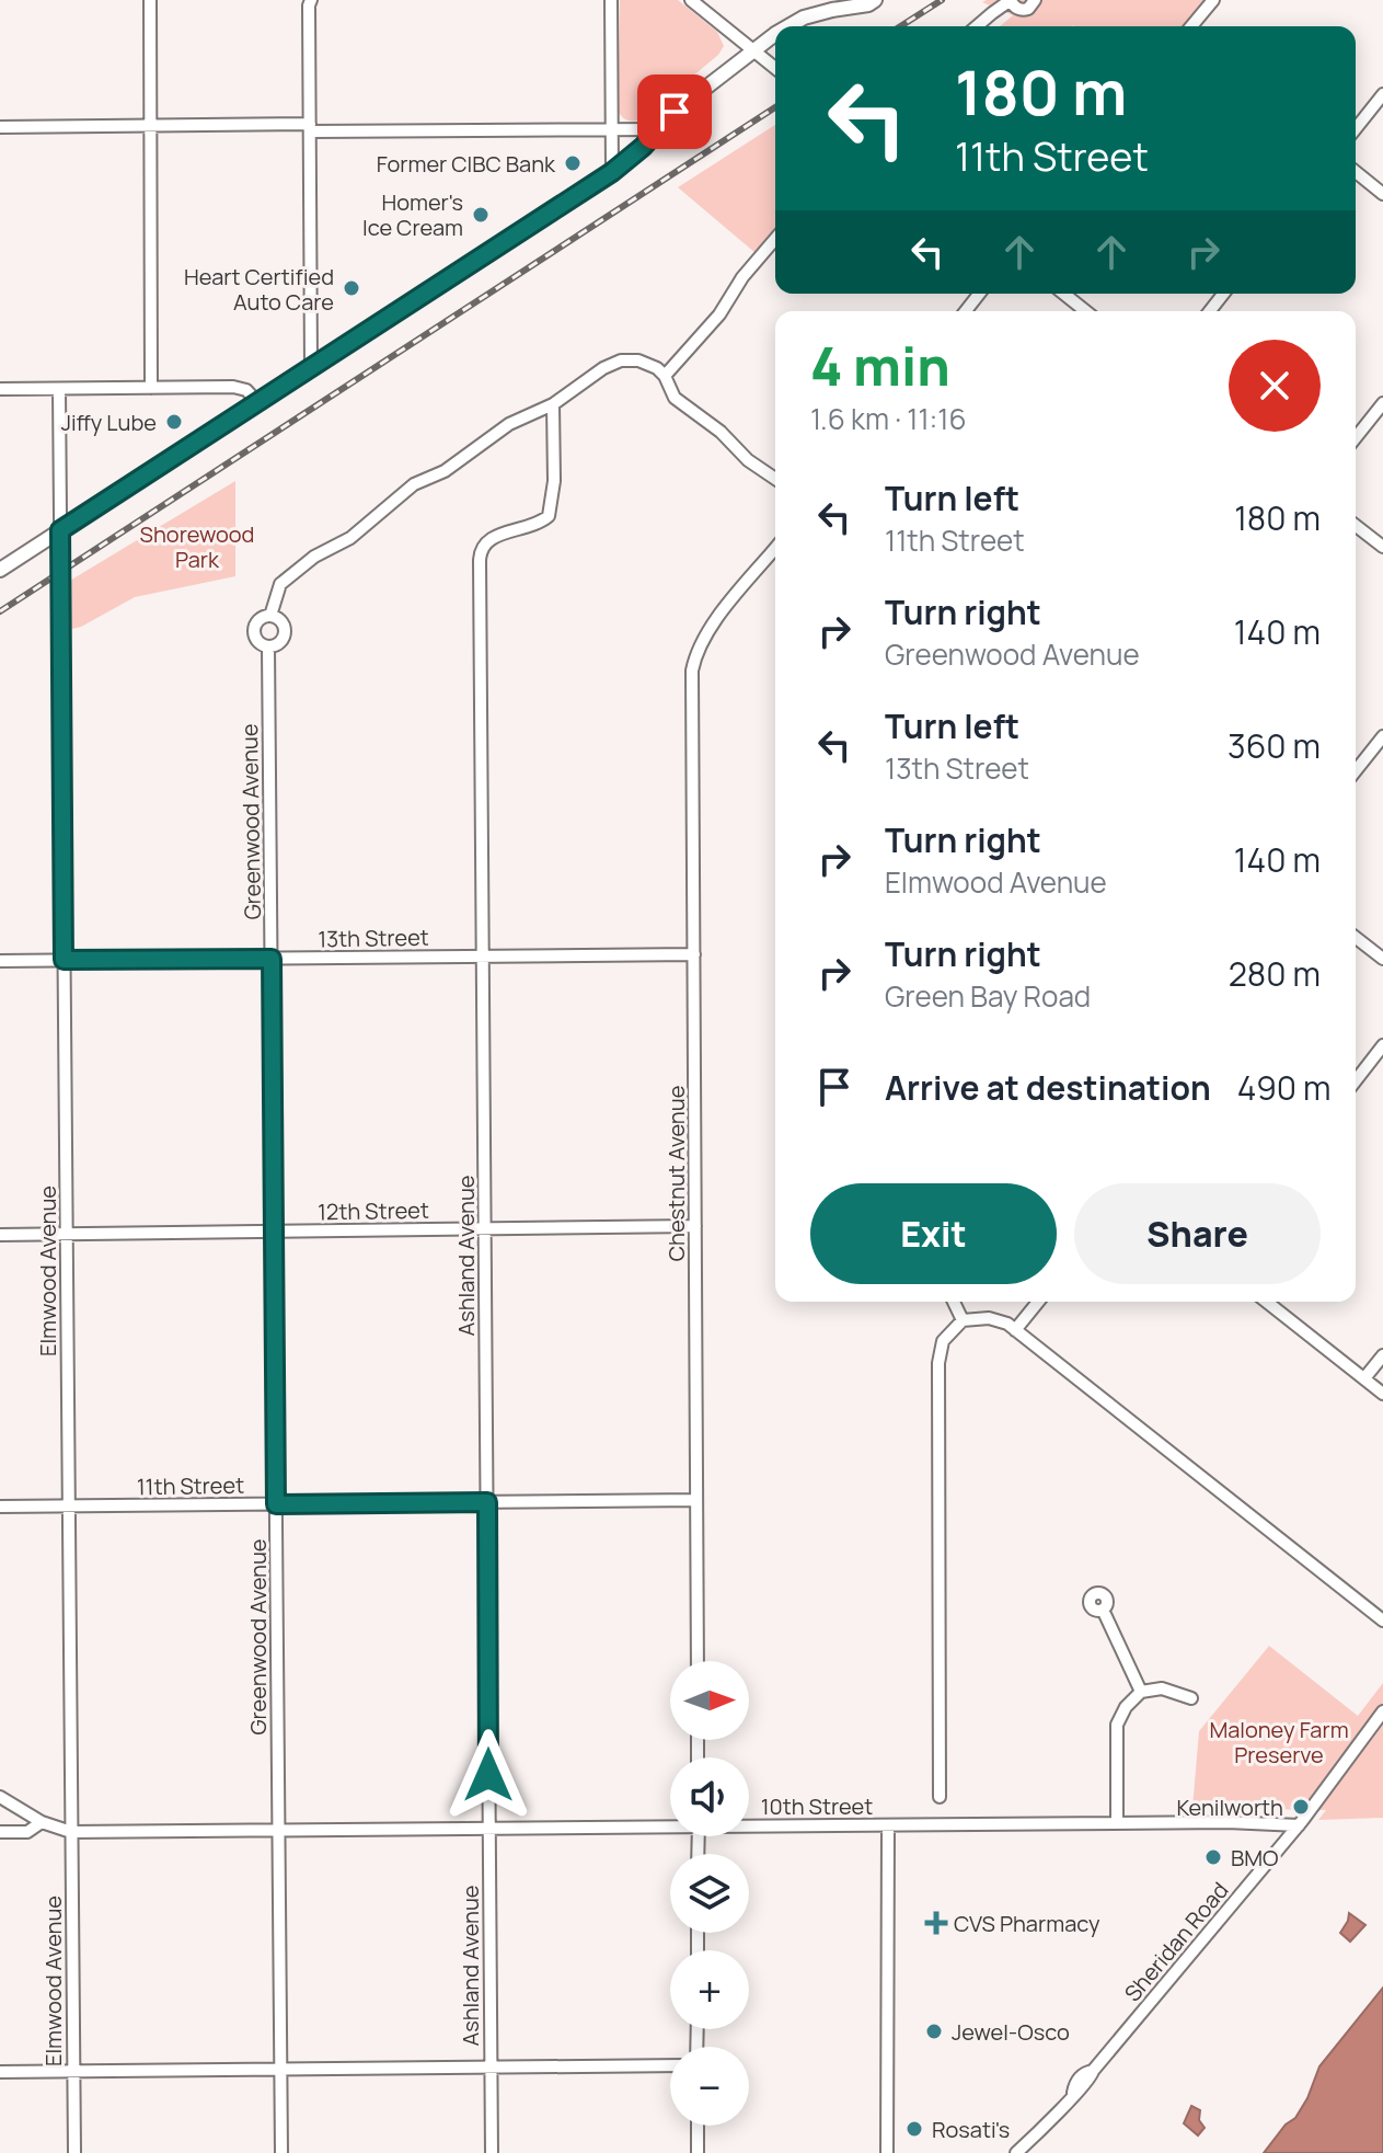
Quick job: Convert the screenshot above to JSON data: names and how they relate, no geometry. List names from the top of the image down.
{
  "streets": {
    "street": [
      "Greenwood Avenue",
      "13th Street",
      "Chestnut Avenue",
      "12th Street",
      "Ashland Avenue",
      "Elmwood Avenue",
      "11th Street",
      "10th Street",
      "Sheridan Road"
    ]
  },
  "crossings": [
    ["Greenwood Avenue", "13th Street"],
    ["Greenwood Avenue", "12th Street"],
    ["Greenwood Avenue", "11th Street"],
    ["Greenwood Avenue", "10th Street"],
    ["13th Street", "Chestnut Avenue"],
    ["13th Street", "Ashland Avenue"],
    ["13th Street", "Elmwood Avenue"],
    ["Chestnut Avenue", "12th Street"],
    ["Chestnut Avenue", "11th Street"],
    ["12th Street", "Ashland Avenue"],
    ["12th Street", "Elmwood Avenue"],
    ["Ashland Avenue", "11th Street"],
    ["Ashland Avenue", "10th Street"],
    ["Elmwood Avenue", "11th Street"],
    ["Elmwood Avenue", "10th Street"],
    ["10th Street", "Sheridan Road"]
  ],
  "parks": ["Shorewood Park", "Maloney Farm Preserve"],
  "places": {
    "other": [
      "Former CIBC Bank",
      "Homer's Ice Cream",
      "Heart Certified Auto Care",
      "Jiffy Lube",
      "Kenilworth",
      "BMO",
      "Jewel-Osco",
      "Rosati's"
    ],
    "health": ["CVS Pharmacy"]
  },
  "north": "right",
  "page": {
    "turn": ["180 m", "11th Street"],
    "heading": ["4 min", "1.6 km · 11:16"],
    "list": [
      {
        "name": "Turn left",
        "note": "11th Street",
        "value": "180 m"
      },
      {
        "name": "Turn right",
        "note": "Greenwood Avenue",
        "value": "140 m"
      },
      {
        "name": "Turn left",
        "note": "13th Street",
        "value": "360 m"
      },
      {
        "name": "Turn right",
        "note": "Elmwood Avenue",
        "value": "140 m"
      },
      {
        "name": "Turn right",
        "note": "Green Bay Road",
        "value": "280 m"
      },
      {
        "name": "Arrive at destination",
        "value": "490 m"
      }
    ],
    "buttons": ["Exit", "Share"],
    "map_buttons": ["+", "−"]
  }
}
